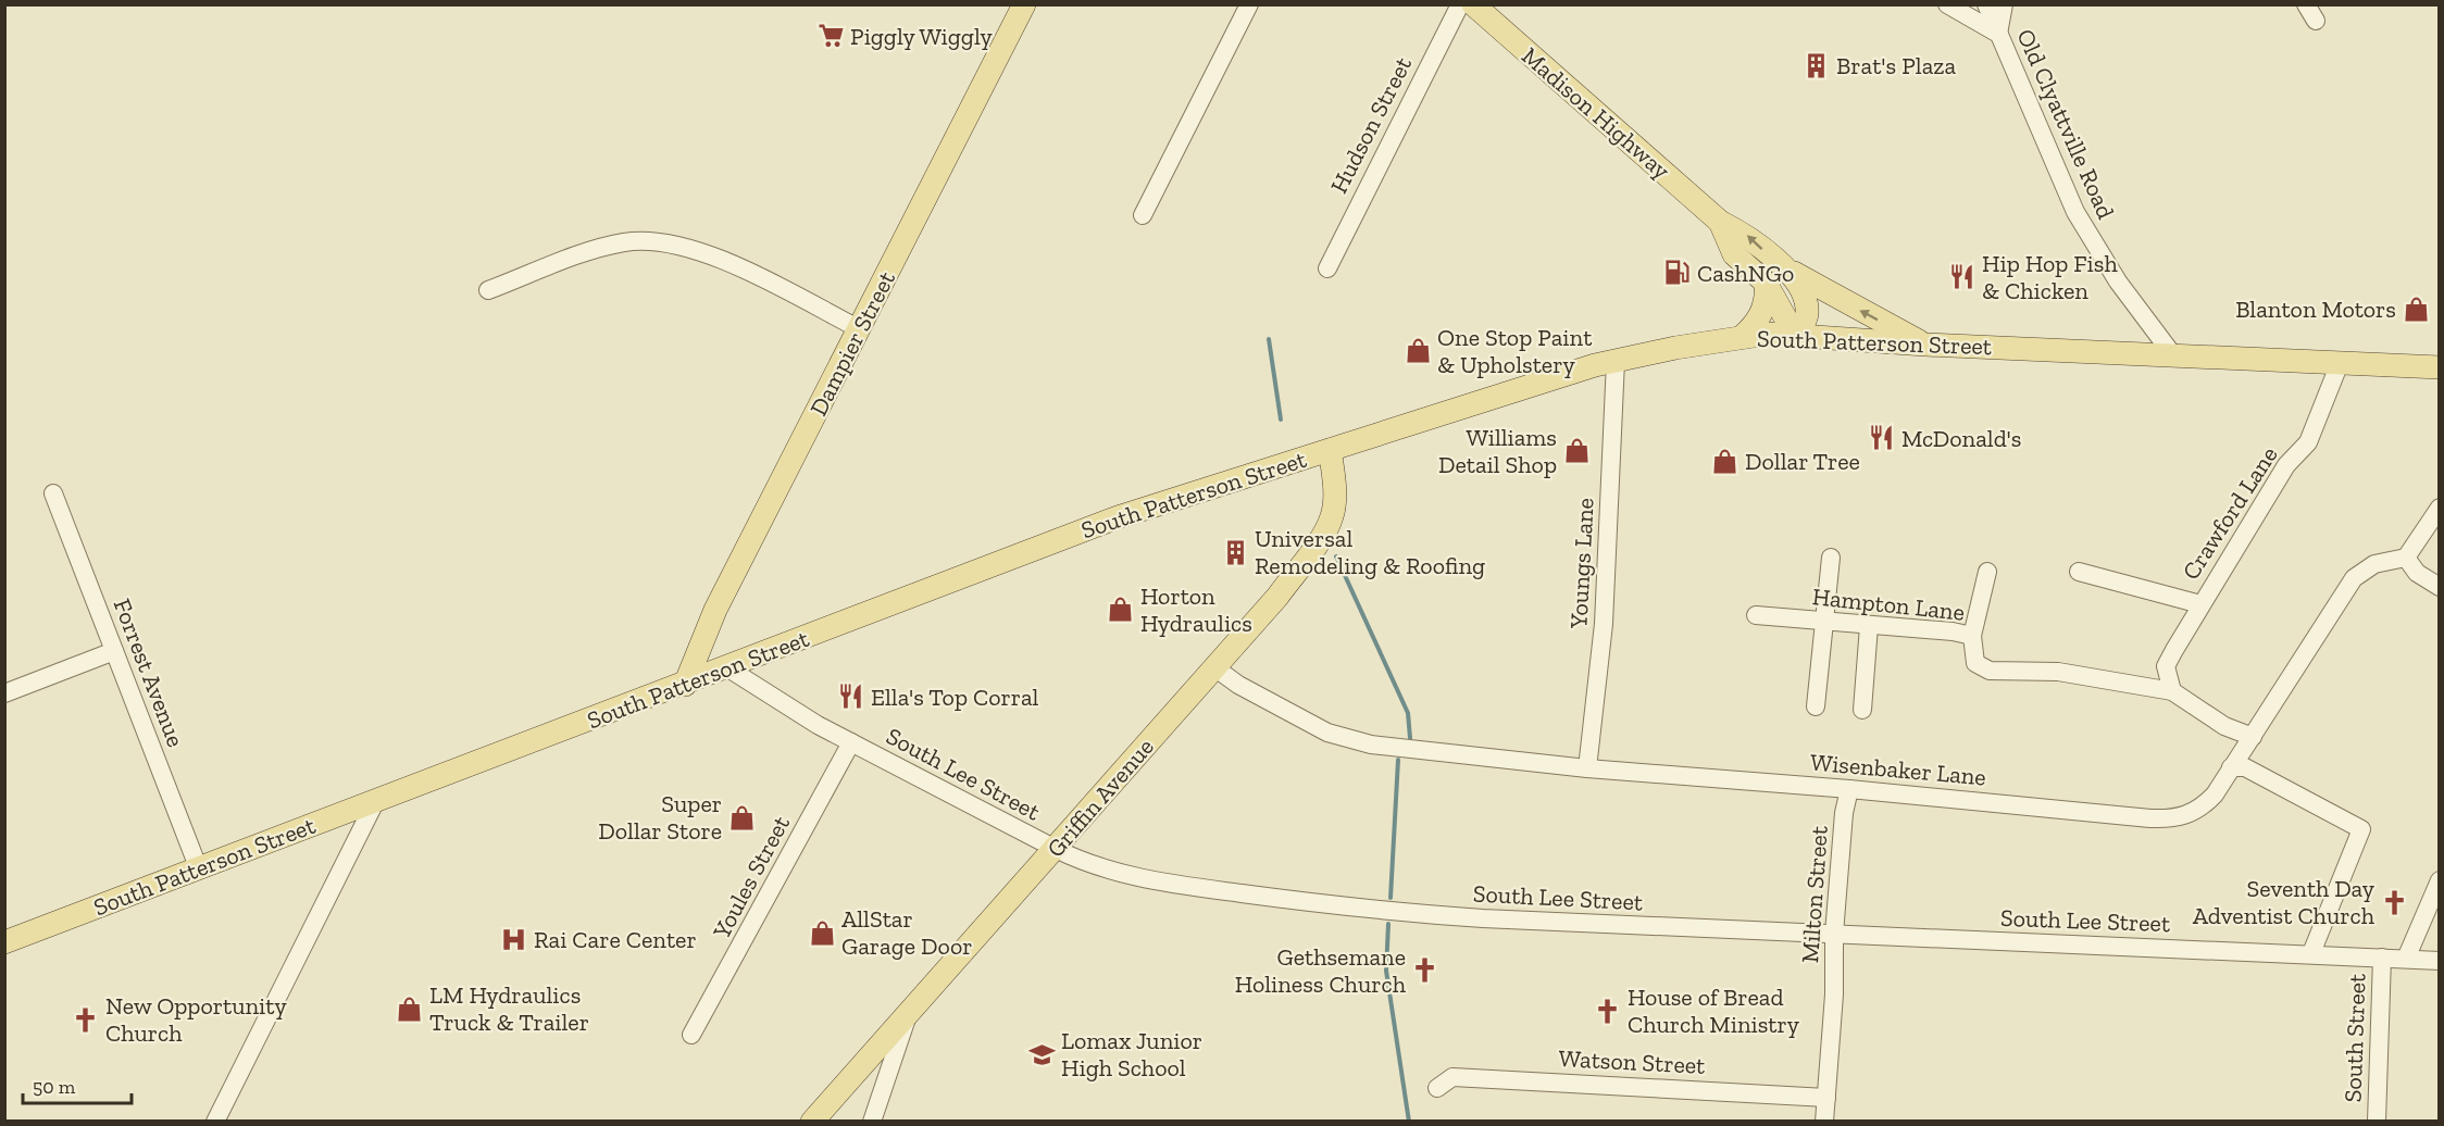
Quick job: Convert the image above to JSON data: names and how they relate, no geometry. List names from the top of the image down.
{
  "streets": {
    "main road": [
      "Madison Highway",
      "South Patterson Street",
      "Dampier Street",
      "Griffin Avenue"
    ],
    "street": [
      "Old Clyattville Road",
      "Hudson Street",
      "Crawford Lane",
      "Youngs Lane",
      "Hampton Lane",
      "Forrest Avenue",
      "Wisenbaker Lane",
      "South Lee Street",
      "Youles Street",
      "Milton Street",
      "South Street",
      "Watson Street"
    ]
  },
  "crossings": [
    ["Madison Highway", "South Patterson Street"],
    ["Old Clyattville Road", "South Patterson Street"],
    ["South Patterson Street", "Dampier Street"],
    ["South Patterson Street", "Crawford Lane"],
    ["South Patterson Street", "Youngs Lane"],
    ["South Patterson Street", "Forrest Avenue"],
    ["South Patterson Street", "South Lee Street"],
    ["South Patterson Street", "Griffin Avenue"],
    ["Crawford Lane", "Hampton Lane"],
    ["Youngs Lane", "Wisenbaker Lane"],
    ["Hampton Lane", "Wisenbaker Lane"],
    ["Wisenbaker Lane", "Griffin Avenue"],
    ["Wisenbaker Lane", "Milton Street"],
    ["South Lee Street", "Griffin Avenue"],
    ["South Lee Street", "Youles Street"],
    ["South Lee Street", "Milton Street"],
    ["South Lee Street", "South Street"],
    ["Milton Street", "Watson Street"]
  ],
  "places": {
    "supermarket": ["Piggly Wiggly"],
    "building": ["Brat's Plaza", "Universal Remodeling & Roofing"],
    "fuel station": ["CashNGo"],
    "restaurant": ["Hip Hop Fish & Chicken", "McDonald's", "Ella's Top Corral"],
    "shop": [
      "Blanton Motors",
      "One Stop Paint & Upholstery",
      "Williams Detail Shop",
      "Dollar Tree",
      "Horton Hydraulics",
      "Super Dollar Store",
      "AllStar Garage Door",
      "LM Hydraulics Truck & Trailer"
    ],
    "church": [
      "Seventh Day Adventist Church",
      "Gethsemane Holiness Church",
      "House of Bread Church Ministry",
      "New Opportunity Church"
    ],
    "hospital": ["Rai Care Center"],
    "school or university": ["Lomax Junior High School"]
  },
  "scale_bar": "50 m"
}
